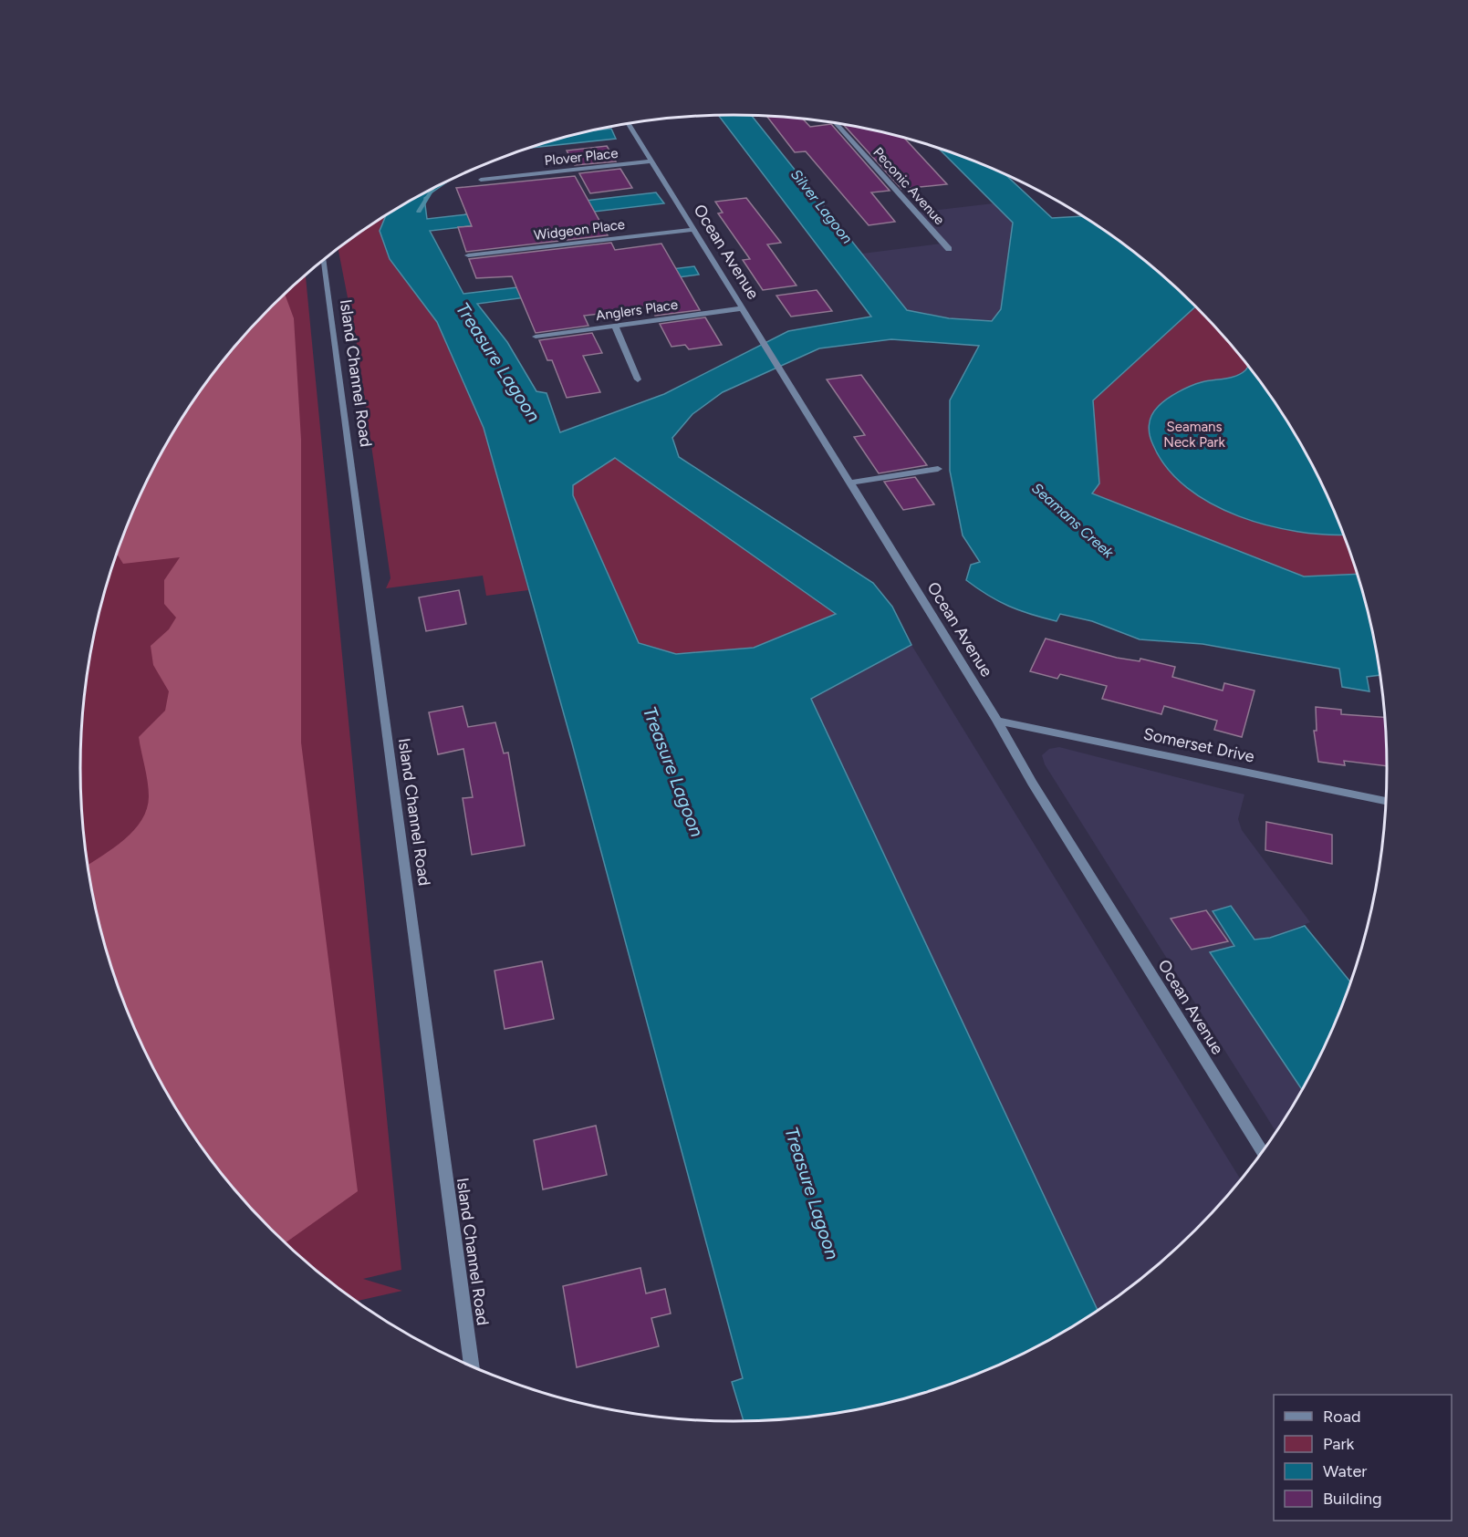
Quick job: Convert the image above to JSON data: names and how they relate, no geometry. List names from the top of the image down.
{
  "streets": {
    "street": [
      "Plover Place",
      "Peconic Avenue",
      "Widgeon Place",
      "Ocean Avenue",
      "Anglers Place",
      "Island Channel Road",
      "Somerset Drive"
    ]
  },
  "crossings": [
    ["Plover Place", "Ocean Avenue"],
    ["Widgeon Place", "Ocean Avenue"],
    ["Ocean Avenue", "Anglers Place"],
    ["Ocean Avenue", "Somerset Drive"]
  ],
  "water": ["Silver Lagoon", "Treasure Lagoon", "Seamans Creek"],
  "parks": ["Seamans Neck Park"],
  "legend": [
    "Road",
    "Park",
    "Water",
    "Building"
  ]
}
